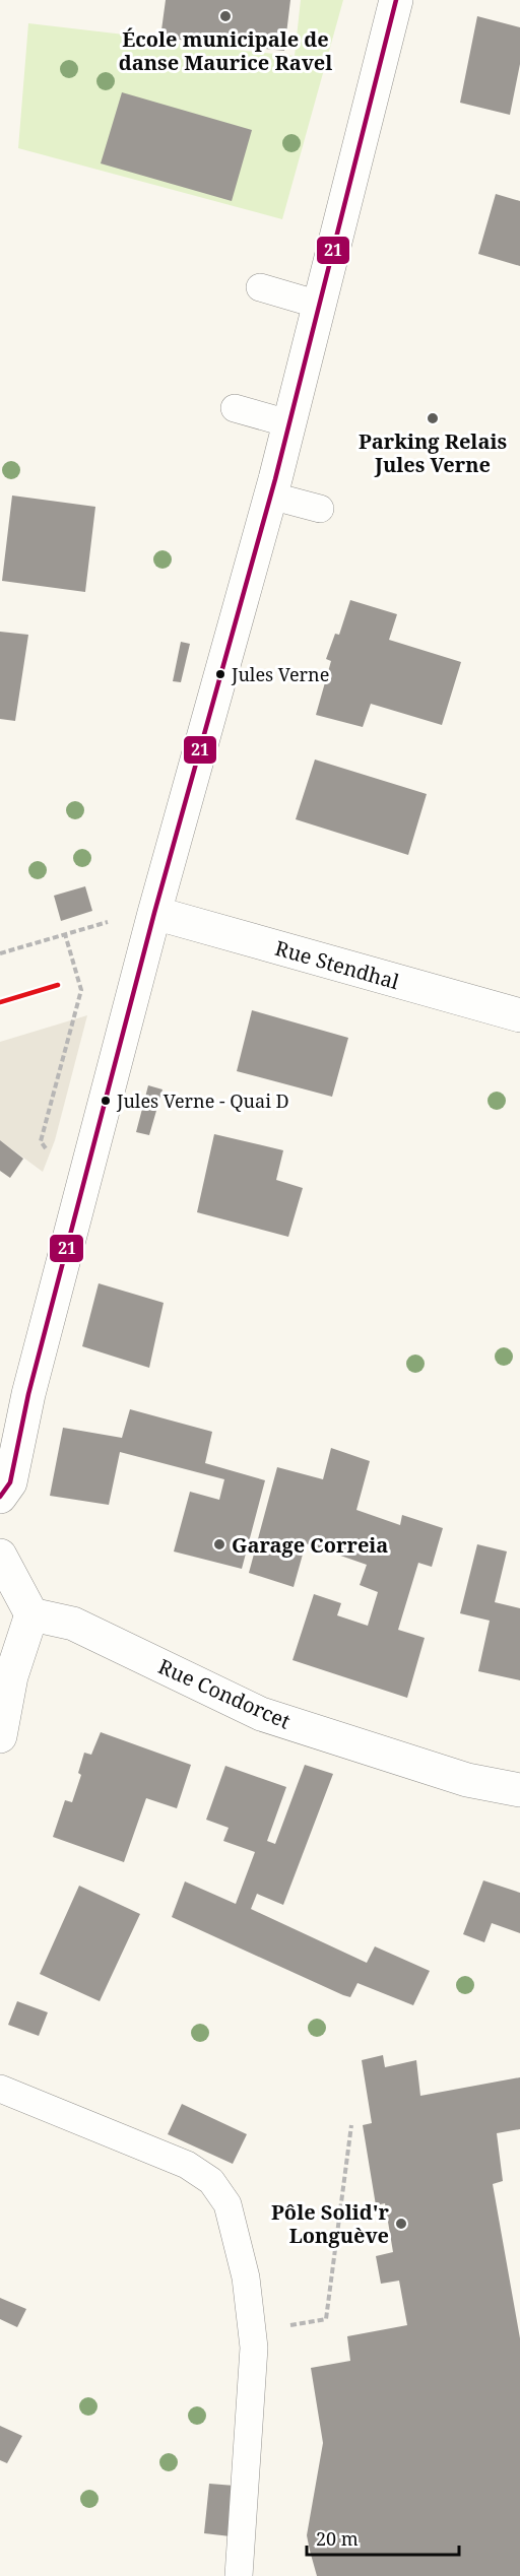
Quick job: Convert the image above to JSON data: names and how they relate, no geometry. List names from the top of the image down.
{
  "streets": {
    "street": ["Rue Stendhal", "Rue Condorcet"]
  },
  "places": [
    "École municipale de danse Maurice Ravel",
    "Parking Relais Jules Verne",
    "Jules Verne",
    "Jules Verne - Quai D",
    "Garage Correia",
    "Pôle Solid'r Longuève"
  ],
  "lines": ["transit line 21"],
  "scale_bar": "20 m"
}
